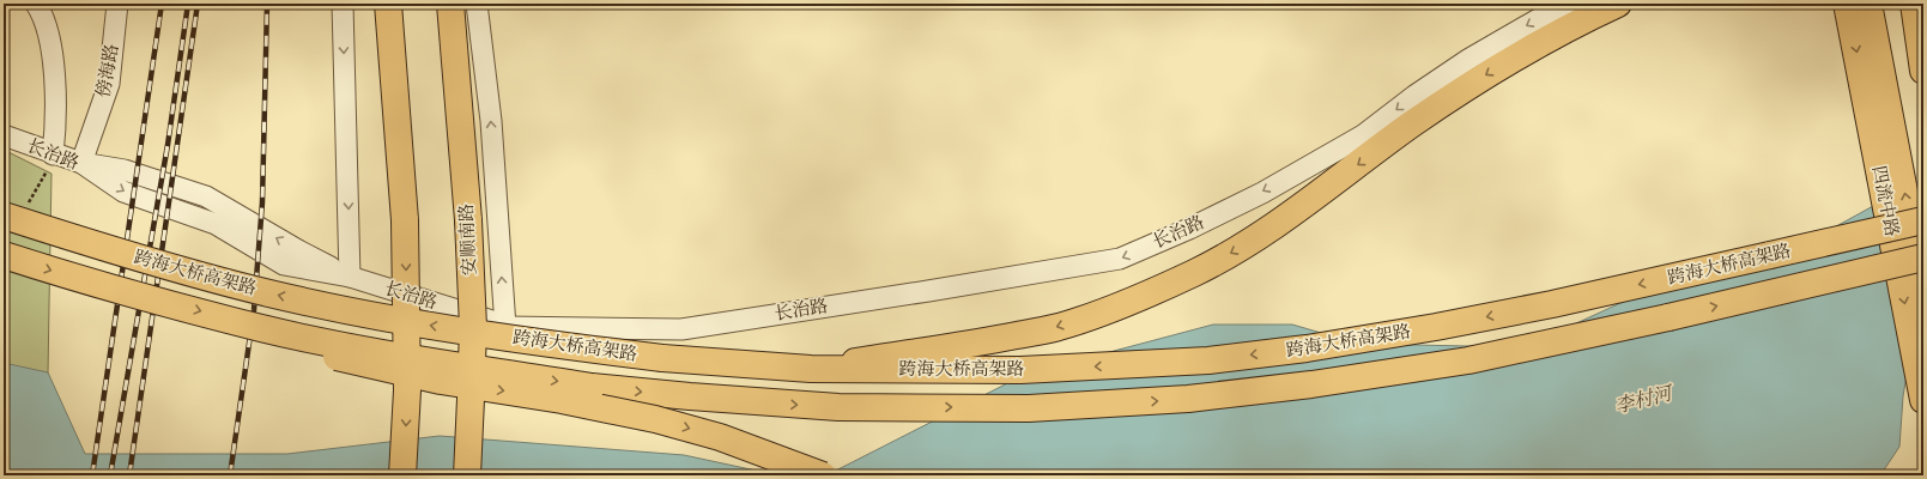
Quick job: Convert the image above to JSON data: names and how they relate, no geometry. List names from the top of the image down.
{
  "streets": {
    "main road": ["四流中路", "安顺南路", "跨海大桥高架路"],
    "street": ["傍海路", "长治路"]
  },
  "crossings": [
    ["傍海路", "长治路"]
  ],
  "one_way": ["长治路"],
  "water": ["李村河"]
}
